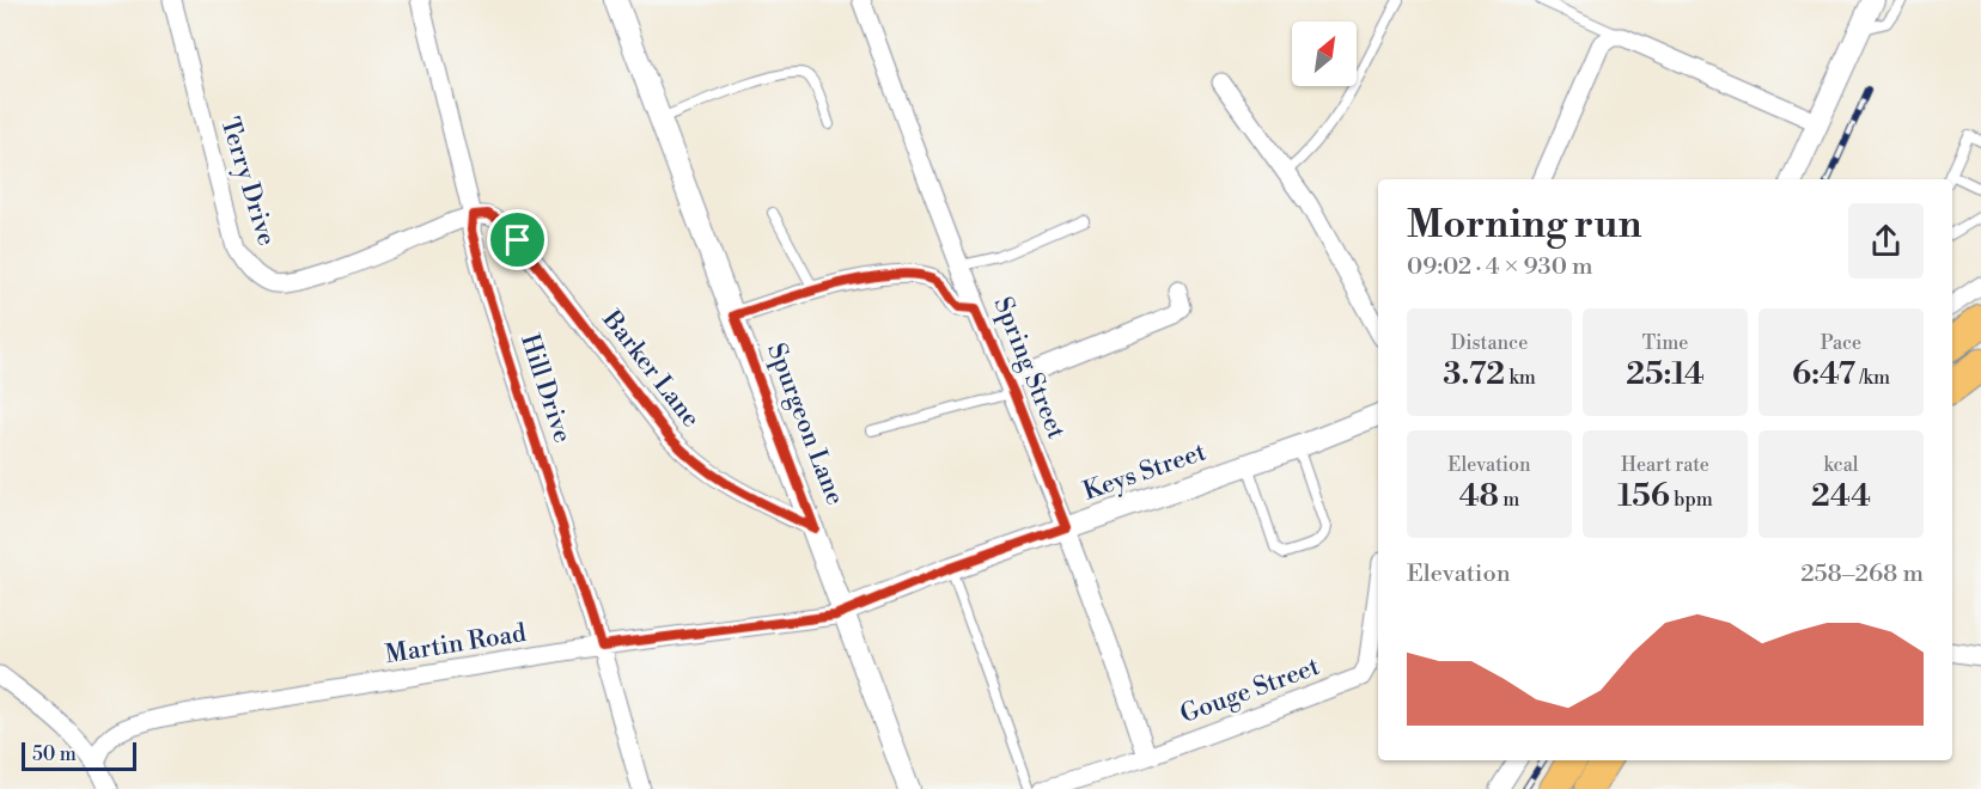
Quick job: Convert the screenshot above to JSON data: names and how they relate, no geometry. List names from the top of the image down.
{
  "streets": {
    "street": [
      "Terry Drive",
      "Spring Street",
      "Barker Lane",
      "Hill Drive",
      "Spurgeon Lane",
      "Keys Street",
      "Martin Road",
      "Gouge Street"
    ]
  },
  "crossings": [
    ["Terry Drive", "Barker Lane"],
    ["Terry Drive", "Hill Drive"],
    ["Spring Street", "Keys Street"],
    ["Spring Street", "Gouge Street"],
    ["Barker Lane", "Hill Drive"],
    ["Barker Lane", "Spurgeon Lane"],
    ["Hill Drive", "Martin Road"],
    ["Spurgeon Lane", "Keys Street"],
    ["Spurgeon Lane", "Martin Road"],
    ["Keys Street", "Martin Road"]
  ],
  "scale_bar": "50 m",
  "north": "top right",
  "page": {
    "heading": ["Morning run", "09:02 · 4 × 930 m"],
    "stats": [
      ["Distance", "3.72 km"],
      ["Time", "25:14"],
      ["Pace", "6:47 /km"],
      ["Elevation", "48 m"],
      ["Heart rate", "156 bpm"],
      ["kcal", "244"]
    ],
    "chart": ["Elevation", "258–268 m"],
    "scale": "50 m"
  }
}
